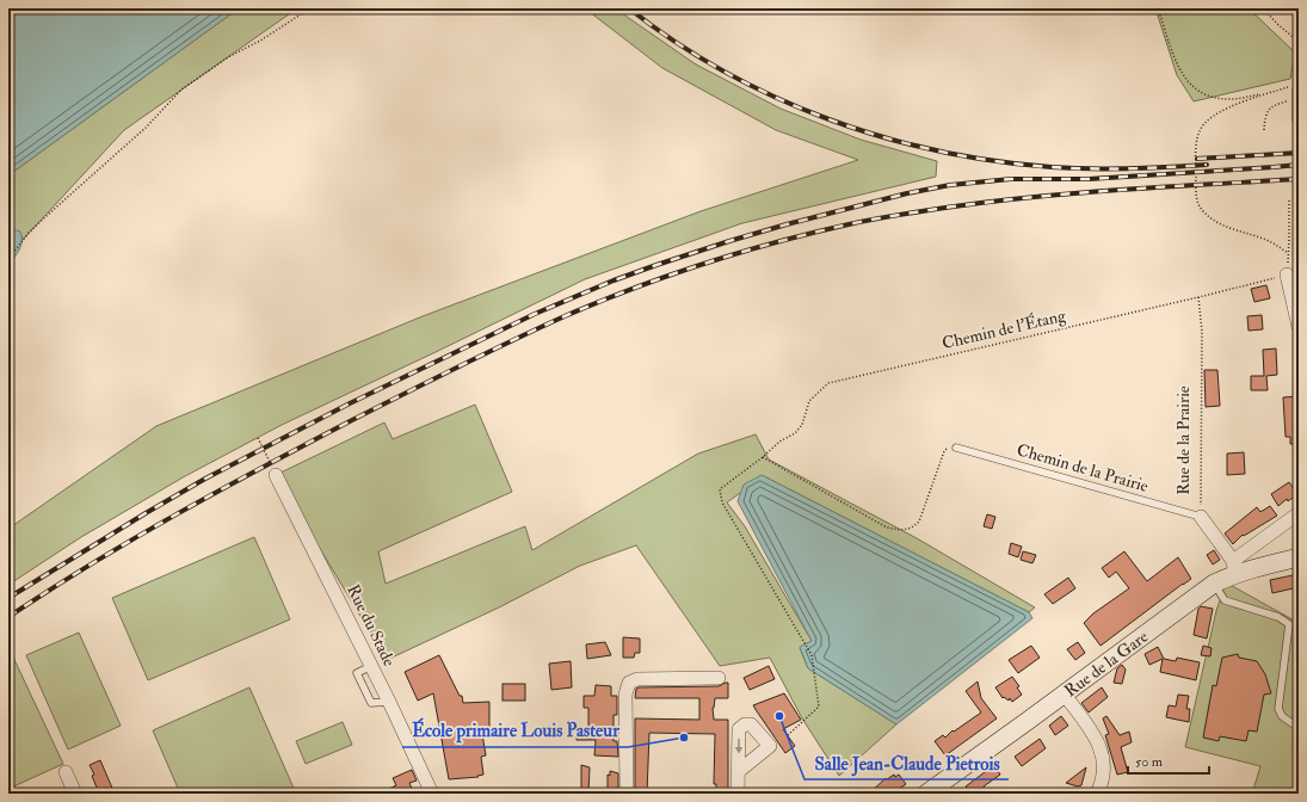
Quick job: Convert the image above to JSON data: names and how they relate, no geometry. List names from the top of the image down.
{
  "streets": {
    "main road": ["Rue de la Gare"],
    "street": ["Rue de la Prairie", "Rue du Stade"],
    "lane": ["Chemin de la Prairie"],
    "path": ["Chemin de l'Étang"]
  },
  "crossings": [
    ["Chemin de l'Étang", "Rue de la Prairie"],
    ["Rue de la Prairie", "Chemin de la Prairie"],
    ["Rue de la Prairie", "Rue de la Gare"]
  ],
  "places": ["Salle Jean-Claude Pietrois", "École primaire Louis Pasteur"],
  "scale_bar": "50 m"
}
